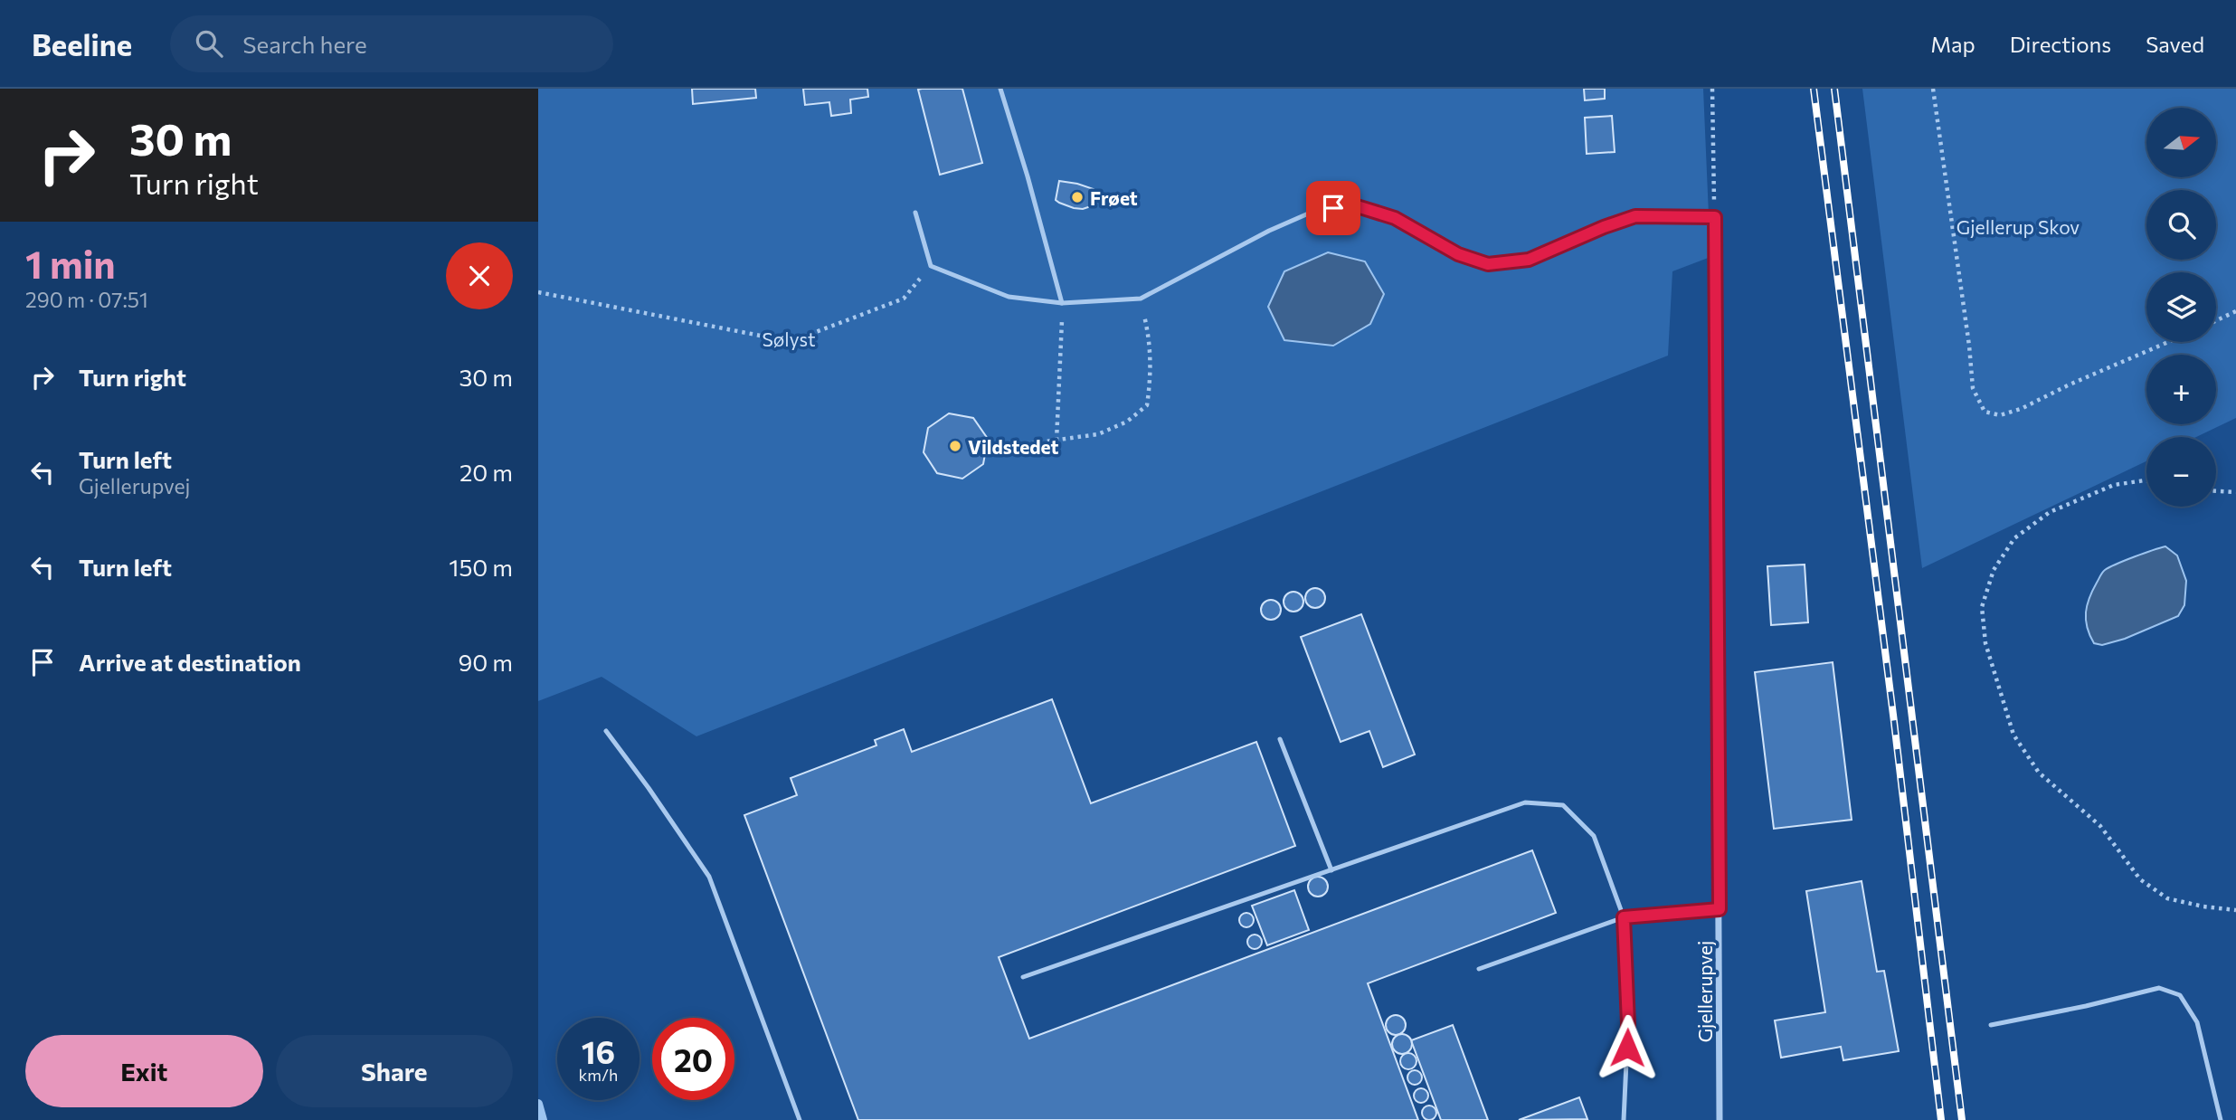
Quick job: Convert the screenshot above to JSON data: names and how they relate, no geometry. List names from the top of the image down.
{
  "streets": {
    "street": ["Gjellerupvej"]
  },
  "parks": ["Gjellerup Skov", "Sølyst"],
  "places": ["Frøet", "Vildstedet"],
  "north": "right",
  "page": {
    "header": "Beeline",
    "search": "Search here",
    "nav": ["Map", "Directions", "Saved"],
    "turn": ["30 m", "Turn right"],
    "map_buttons": ["+", "−"],
    "heading": ["1 min", "290 m · 07:51"],
    "list": [
      {
        "name": "Turn right",
        "value": "30 m"
      },
      {
        "name": "Turn left",
        "note": "Gjellerupvej",
        "value": "20 m"
      },
      {
        "name": "Turn left",
        "value": "150 m"
      },
      {
        "name": "Arrive at destination",
        "value": "90 m"
      }
    ],
    "speed": "16 km/h",
    "limit": "20",
    "buttons": ["Exit", "Share"]
  }
}
